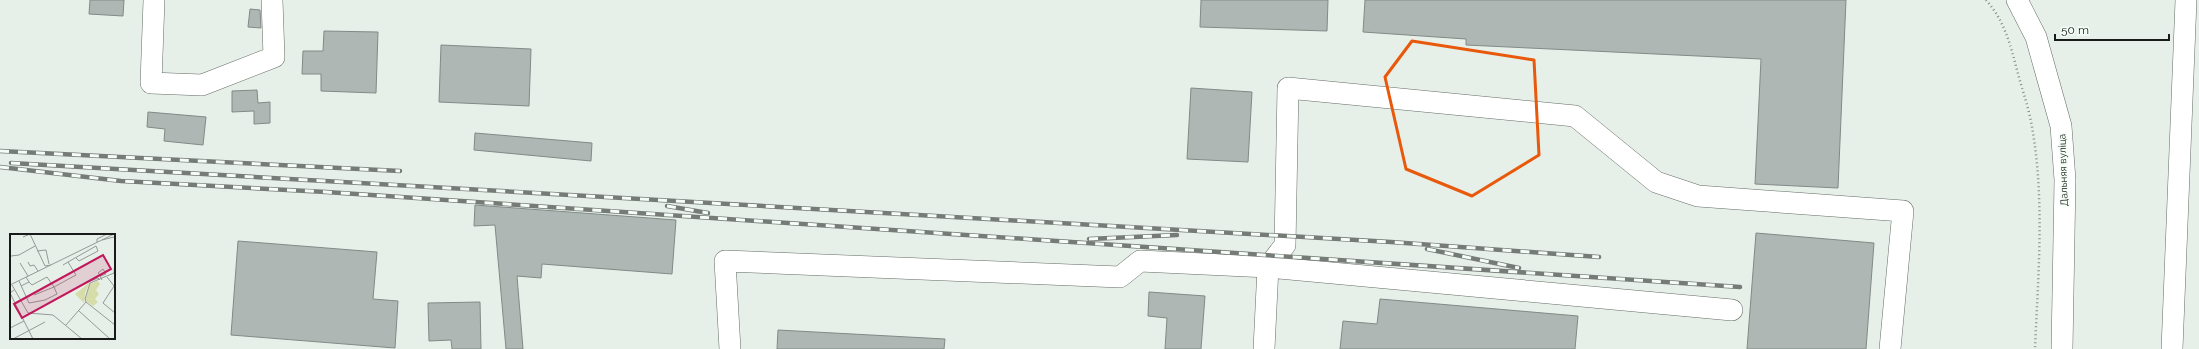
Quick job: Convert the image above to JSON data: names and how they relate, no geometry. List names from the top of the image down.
{
  "streets": {
    "street": ["Дальняя вуліца"]
  },
  "scale_bar": "50 m"
}
